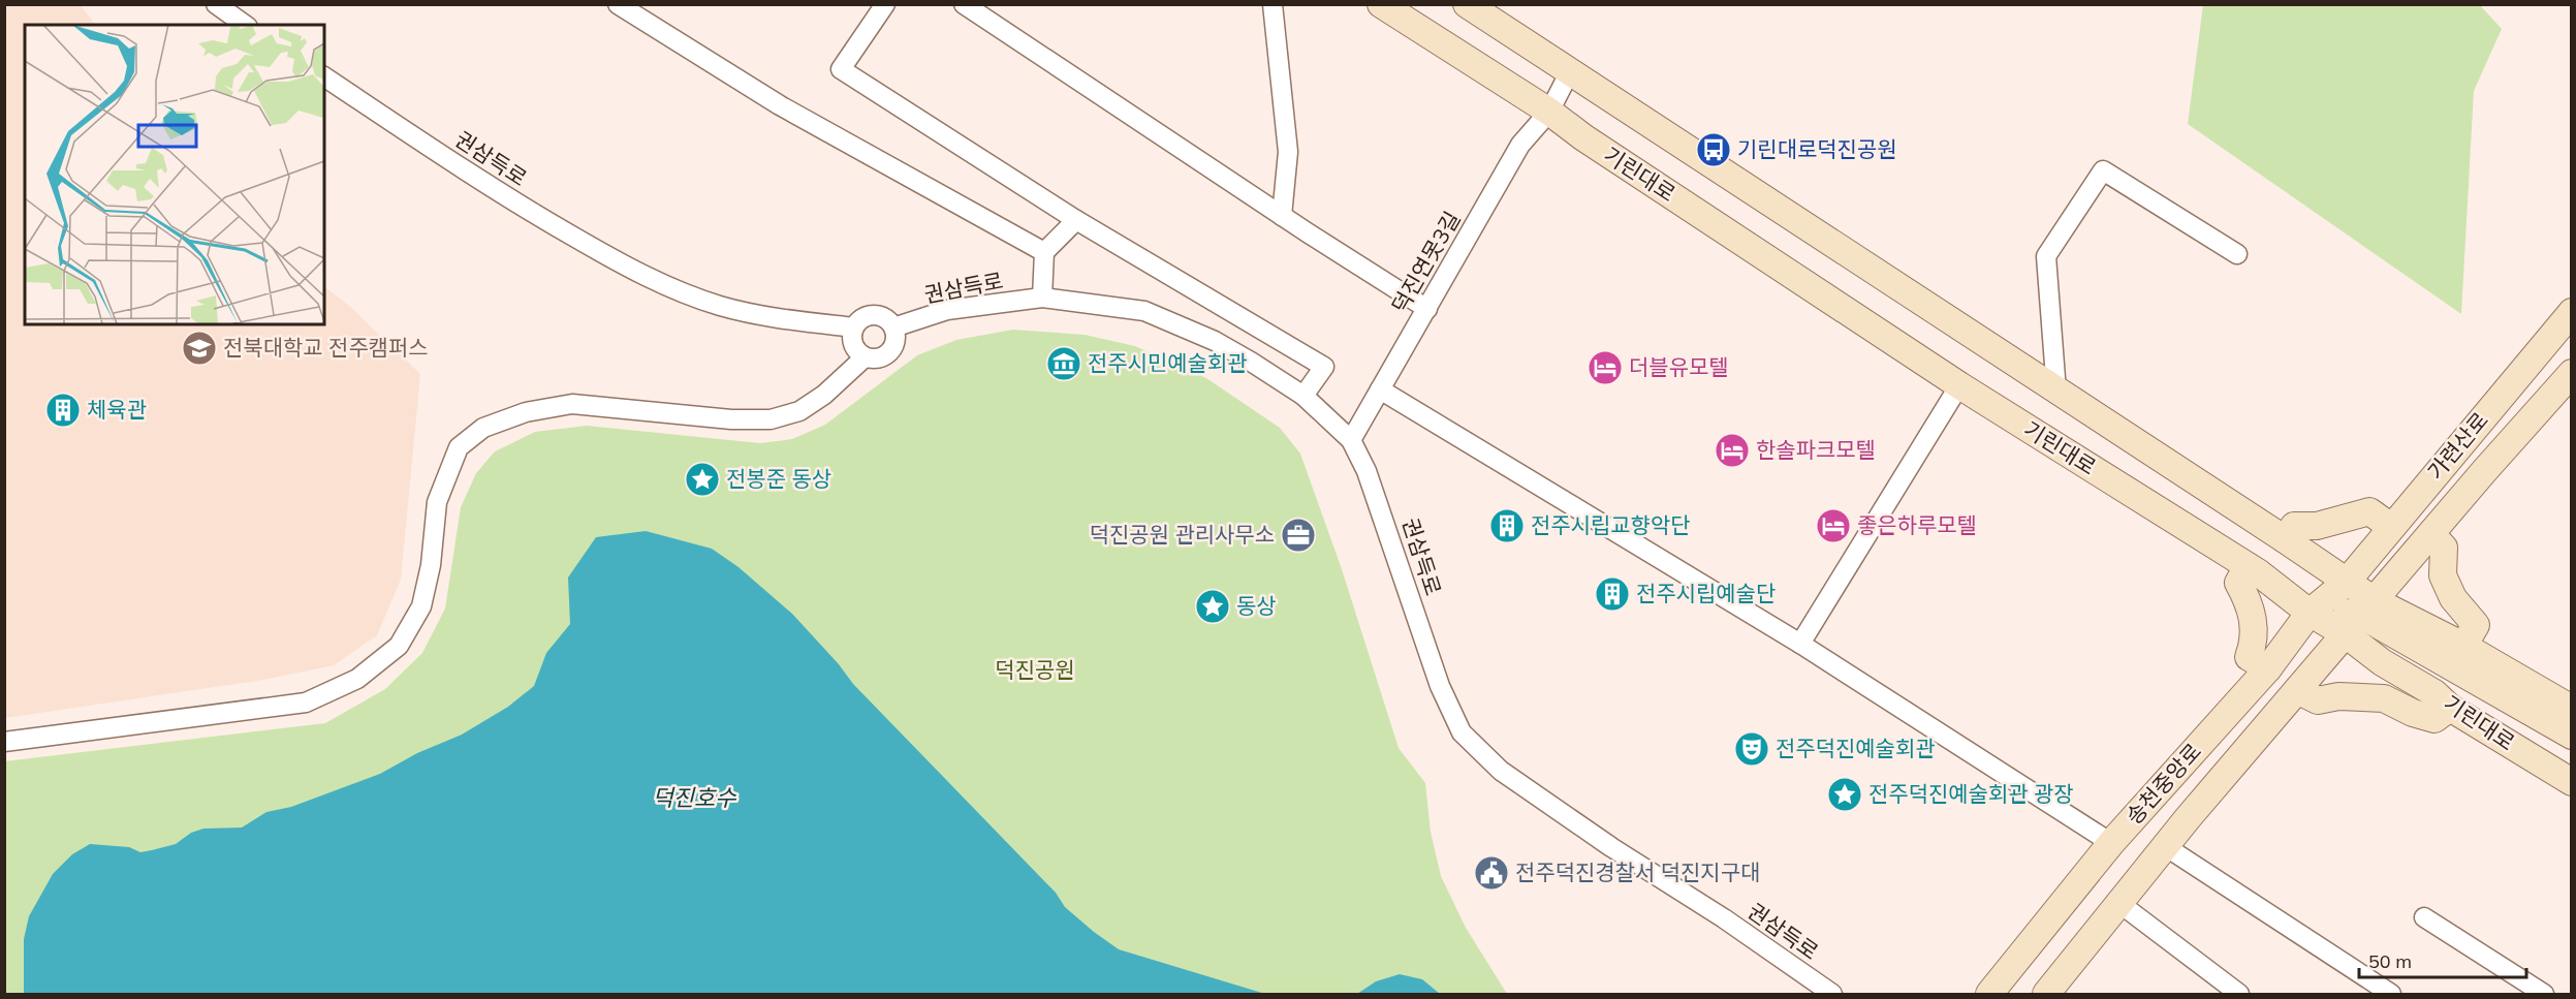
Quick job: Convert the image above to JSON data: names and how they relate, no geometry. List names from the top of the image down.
{
  "streets": {
    "street": [
      "권삼득로",
      "기린대로",
      "덕진연못3길",
      "가련산로",
      "송천중앙로"
    ]
  },
  "crossings": [
    ["권삼득로", "덕진연못3길"],
    ["기린대로", "덕진연못3길"],
    ["기린대로", "가련산로"],
    ["기린대로", "송천중앙로"],
    ["가련산로", "송천중앙로"]
  ],
  "water": ["덕진호수"],
  "parks": ["덕진공원"],
  "places": {
    "bus stop": ["기린대로덕진공원"],
    "school or university": ["전북대학교 전주캠퍼스"],
    "museum": ["전주시민예술회관"],
    "hotel": ["더블유모텔", "한솔파크모텔", "좋은하루모텔"],
    "building": ["체육관", "전주시립교향악단", "전주시립예술단"],
    "place": ["전봉준 동상", "동상", "전주덕진예술회관 광장"],
    "office": ["덕진공원 관리사무소"],
    "theatre": ["전주덕진예술회관"],
    "public building": ["전주덕진경찰서 덕진지구대"]
  },
  "scale_bar": "50 m"
}
